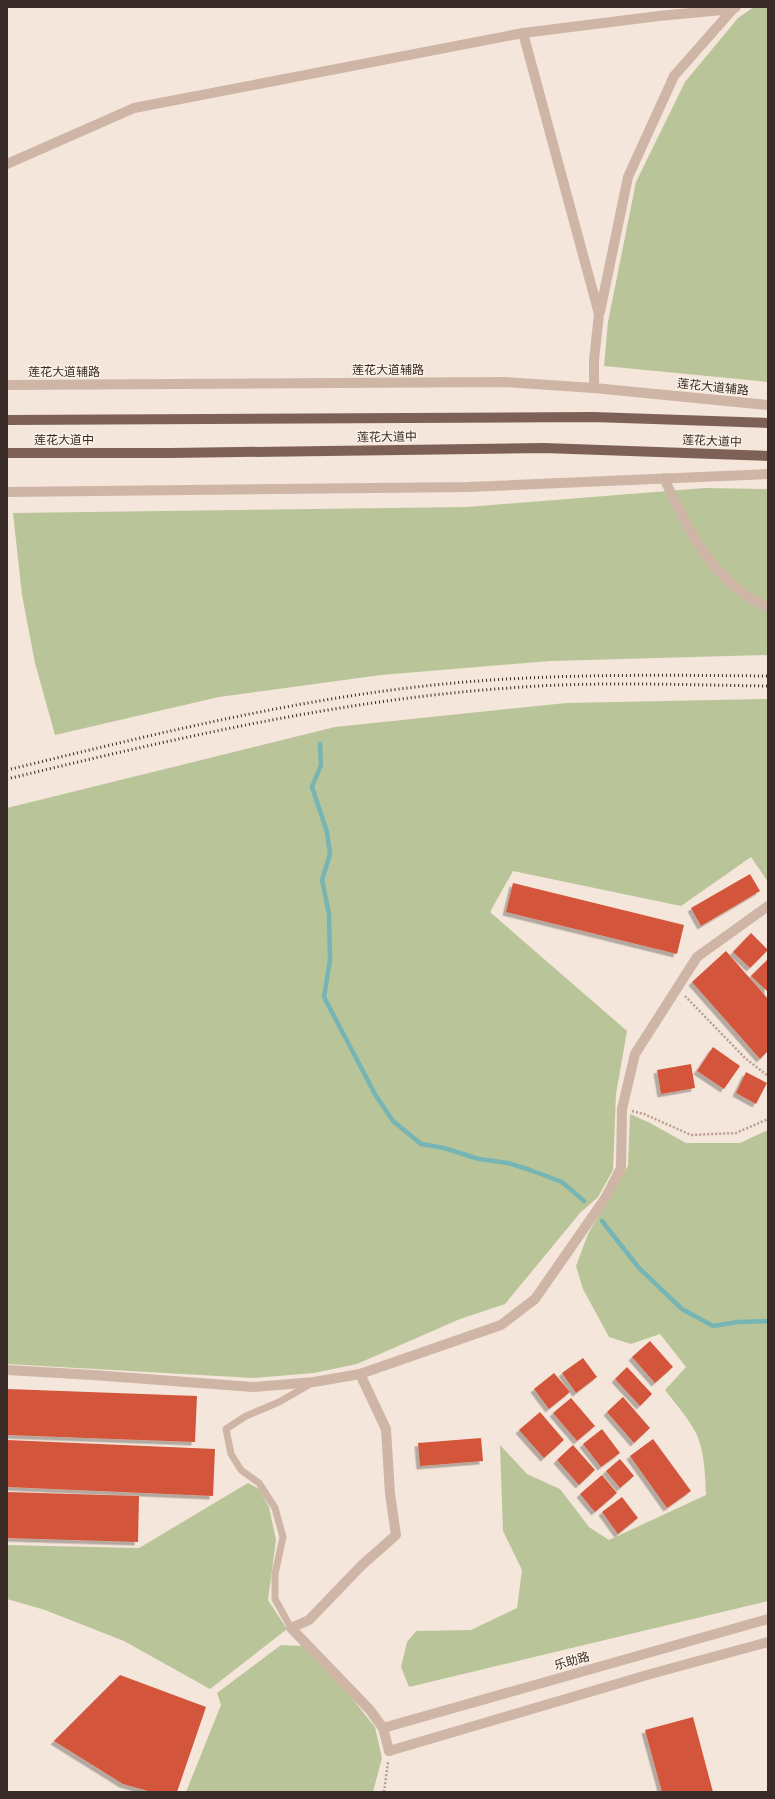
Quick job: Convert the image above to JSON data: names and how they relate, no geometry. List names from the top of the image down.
{
  "streets": {
    "main road": ["莲花大道中"],
    "street": ["莲花大道辅路", "乐助路"]
  }
}
